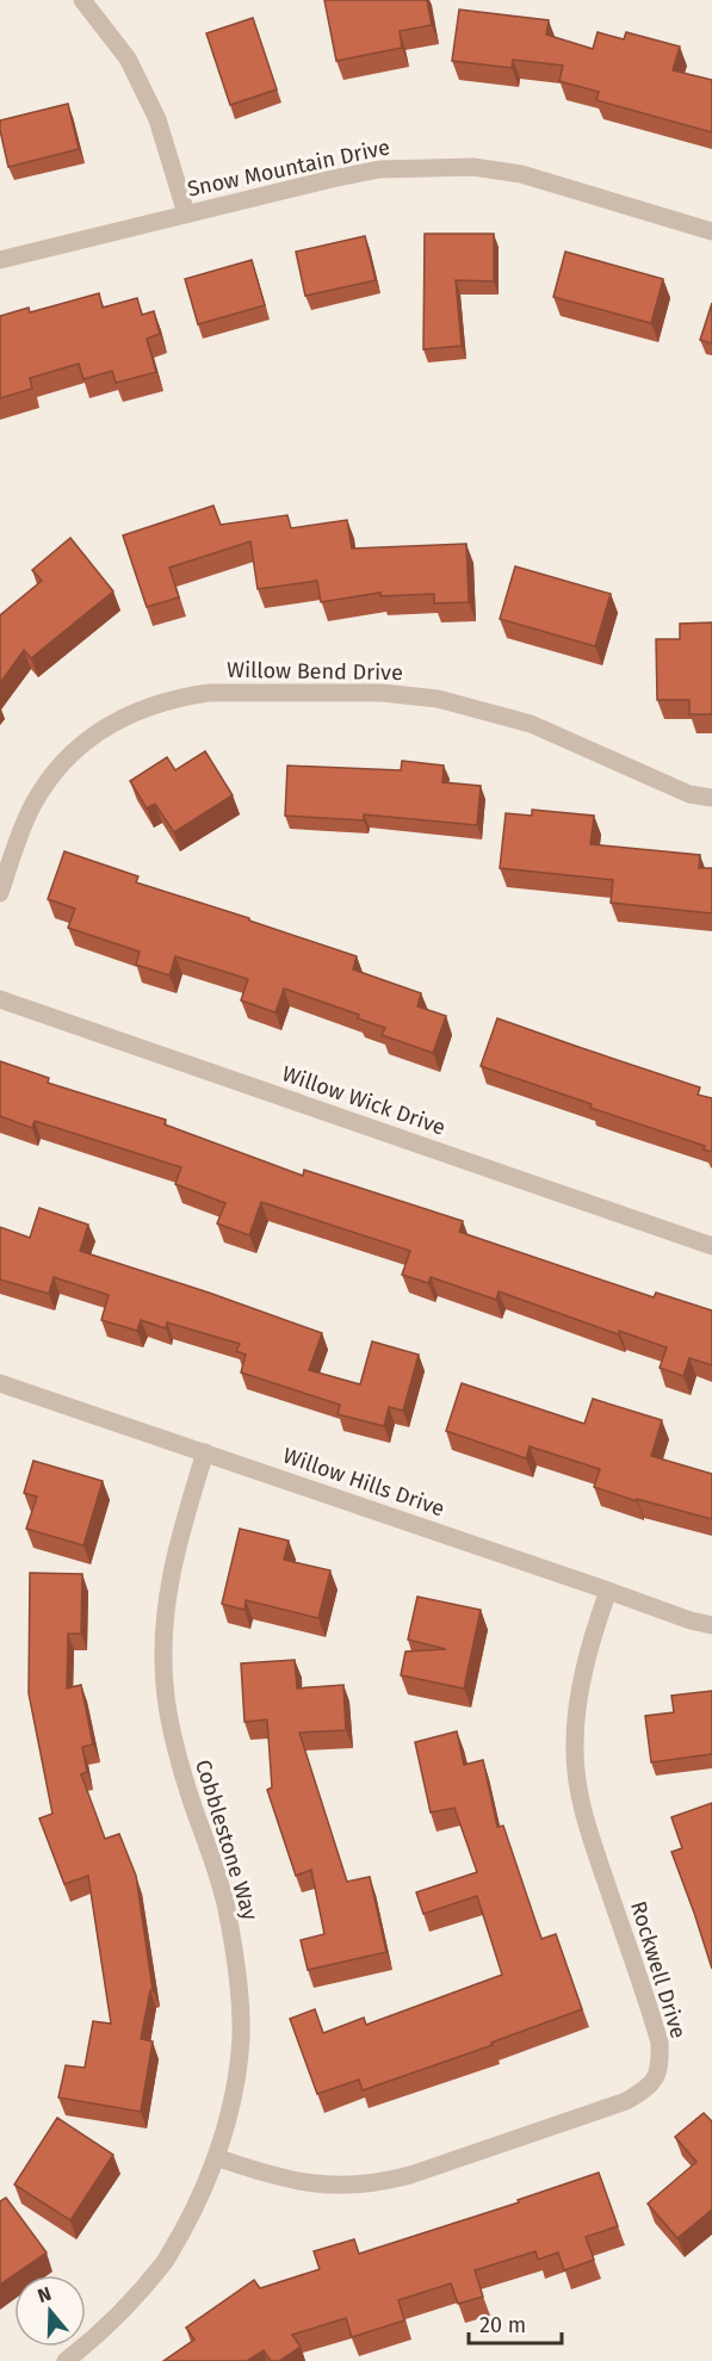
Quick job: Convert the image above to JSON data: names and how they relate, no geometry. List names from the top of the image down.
{
  "streets": {
    "street": [
      "Snow Mountain Drive",
      "Willow Bend Drive",
      "Willow Wick Drive",
      "Willow Hills Drive",
      "Cobblestone Way",
      "Rockwell Drive"
    ]
  },
  "crossings": [
    ["Willow Hills Drive", "Cobblestone Way"],
    ["Willow Hills Drive", "Rockwell Drive"],
    ["Cobblestone Way", "Rockwell Drive"]
  ],
  "scale_bar": "20 m",
  "north": "top"
}
